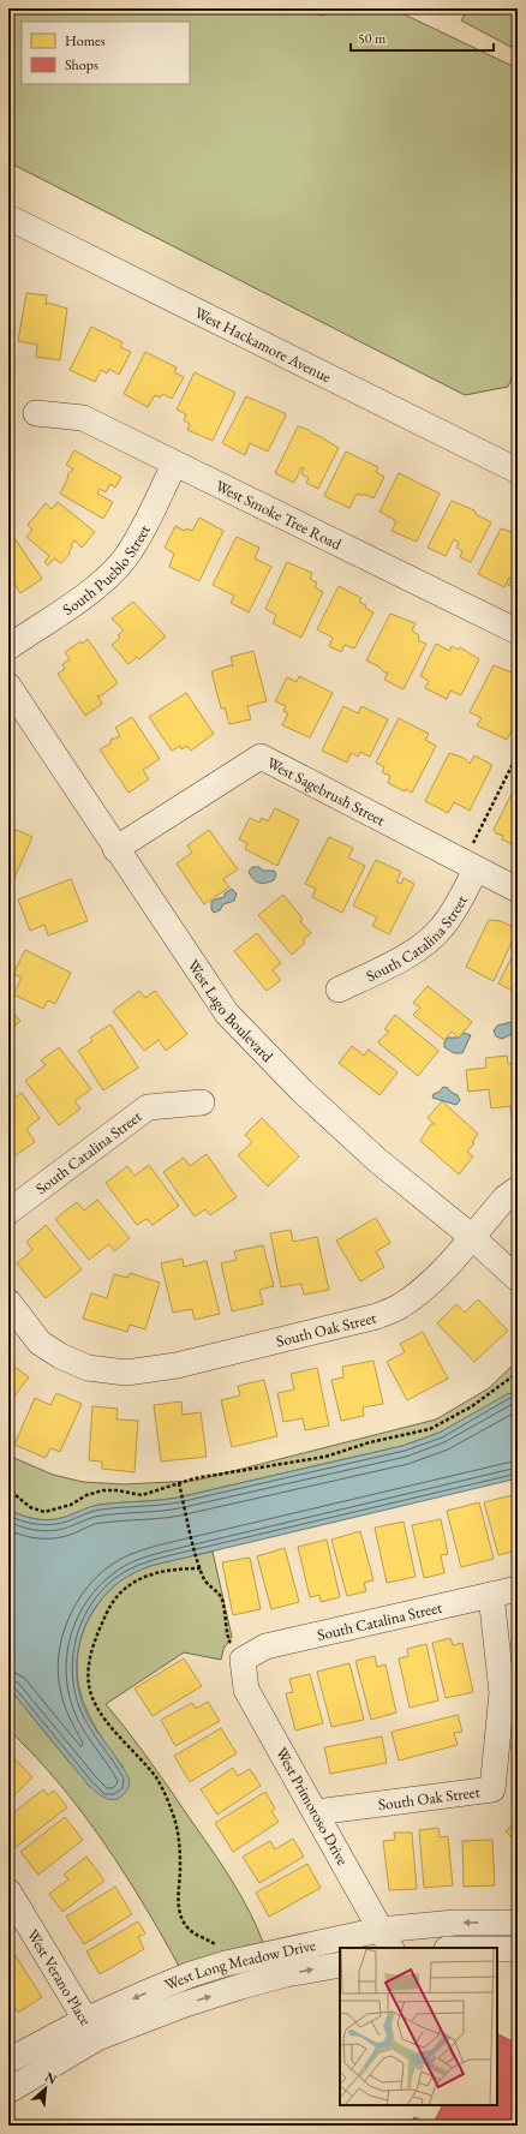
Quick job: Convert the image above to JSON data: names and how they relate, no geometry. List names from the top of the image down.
{
  "streets": {
    "street": [
      "West Hackamore Avenue",
      "West Smoke Tree Road",
      "South Pueblo Street",
      "West Sagebrush Street",
      "South Catalina Street",
      "West Lago Boulevard",
      "South Oak Street",
      "West Primoroso Drive",
      "West Long Meadow Drive",
      "West Verano Place"
    ]
  },
  "crossings": [
    ["West Smoke Tree Road", "South Pueblo Street"],
    ["West Sagebrush Street", "South Catalina Street"],
    ["West Sagebrush Street", "West Lago Boulevard"],
    ["South Catalina Street", "South Oak Street"],
    ["South Catalina Street", "West Primoroso Drive"],
    ["West Lago Boulevard", "South Oak Street"],
    ["South Oak Street", "West Primoroso Drive"],
    ["West Primoroso Drive", "West Long Meadow Drive"],
    ["West Long Meadow Drive", "West Verano Place"]
  ],
  "legend": ["Homes", "Shops"],
  "scale_bar": "50 m",
  "north": "top right"
}
